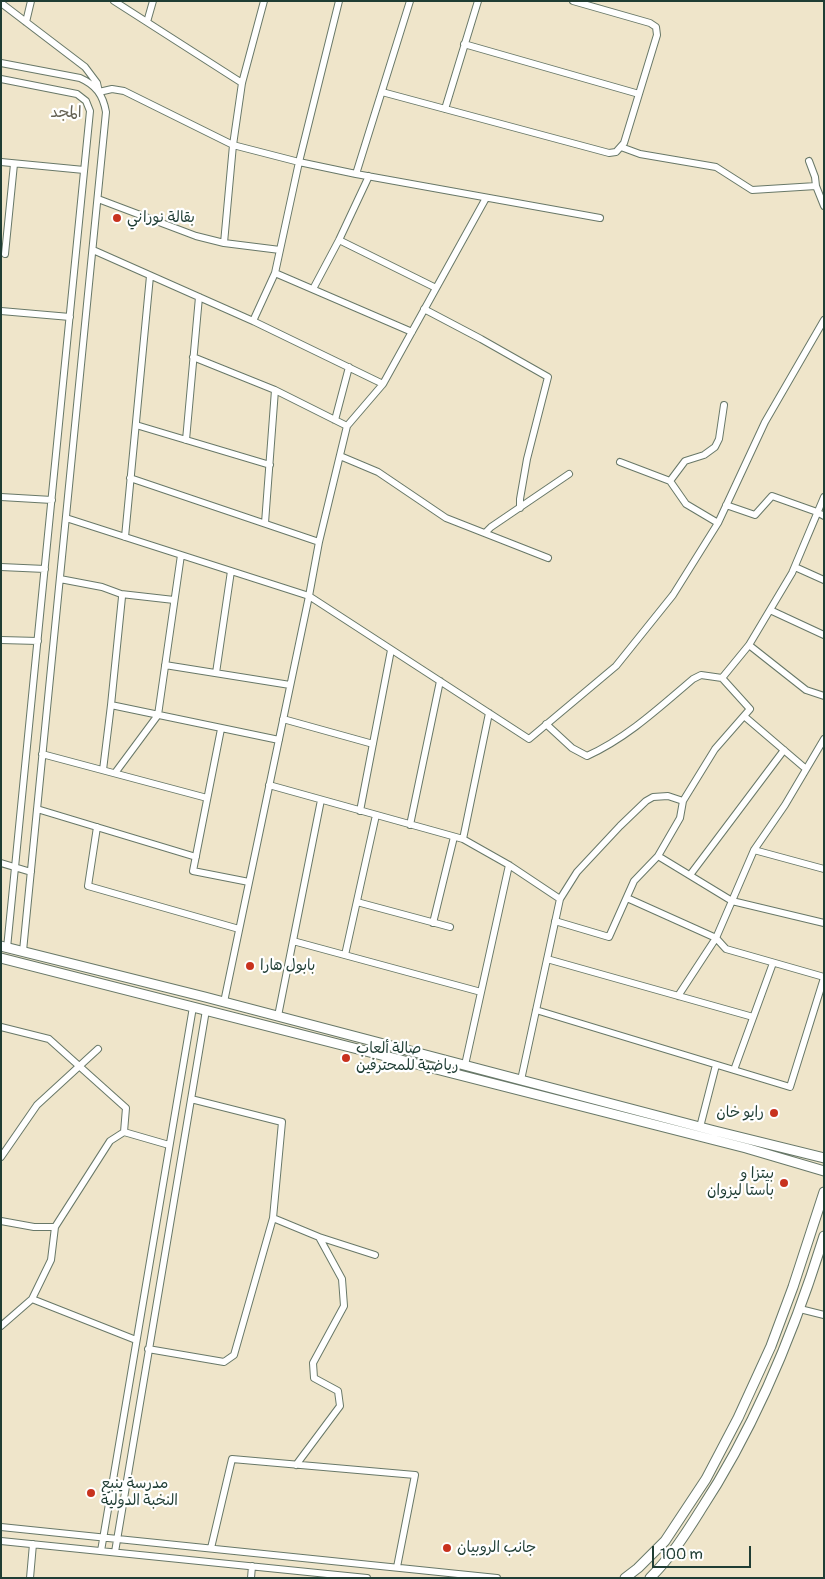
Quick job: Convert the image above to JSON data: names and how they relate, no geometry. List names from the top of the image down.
{
  "districts": ["المجد"],
  "places": [
    "بقالة نوراني",
    "بابول هارا",
    "صالة ألعاب رياضية للمحترفين",
    "رايو خان",
    "بيتزا و باستا ليزوان",
    "مدرسة ينبع النخبة الدولية",
    "جانب الروبيان"
  ],
  "scale_bar": "100 m"
}
